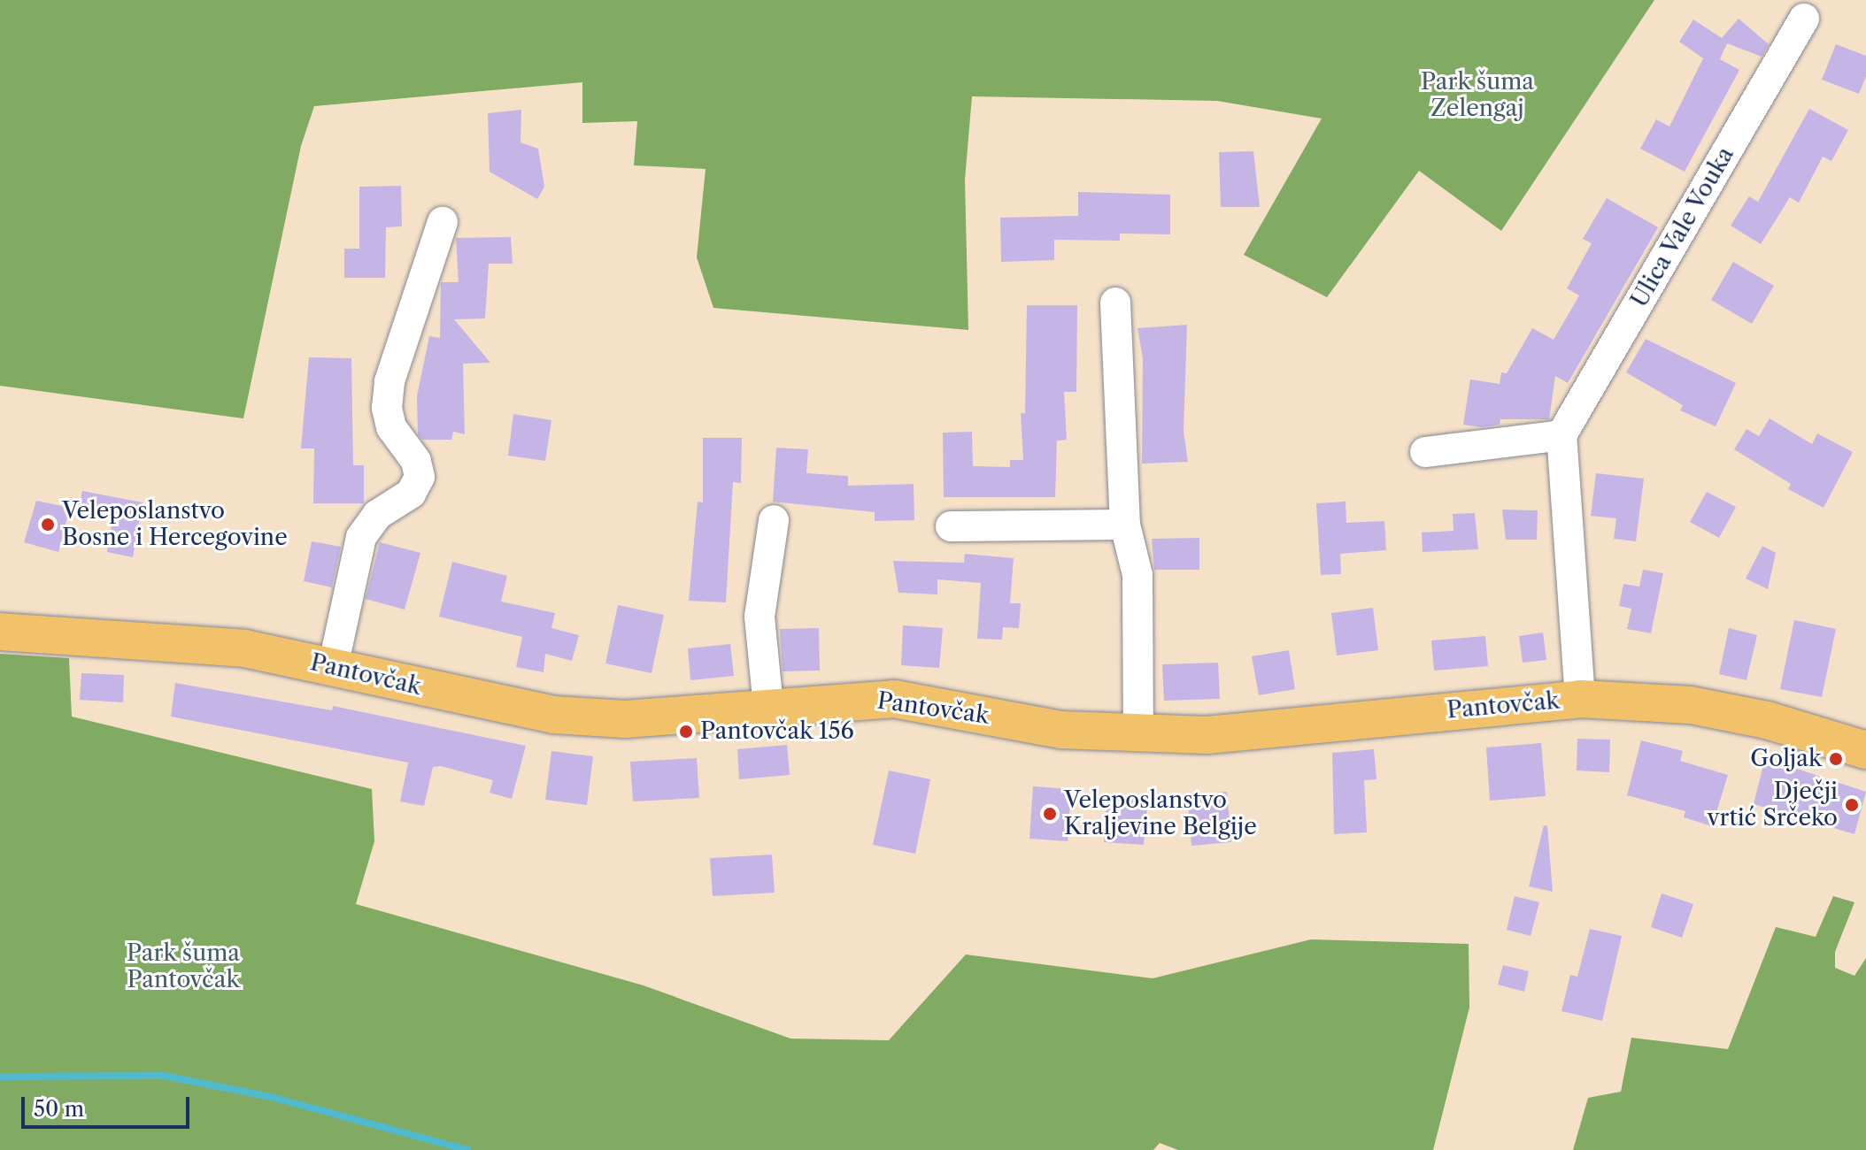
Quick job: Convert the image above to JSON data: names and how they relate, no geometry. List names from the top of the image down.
{
  "streets": {
    "main road": ["Pantovčak"],
    "street": ["Ulica Vale Vouka"]
  },
  "parks": ["Park šuma Zelengaj", "Park šuma Pantovčak"],
  "places": [
    "Veleposlanstvo Bosne i Hercegovine",
    "Pantovčak 156",
    "Goljak",
    "Dječji vrtić Srčeko",
    "Veleposlanstvo Kraljevine Belgije"
  ],
  "scale_bar": "50 m"
}
